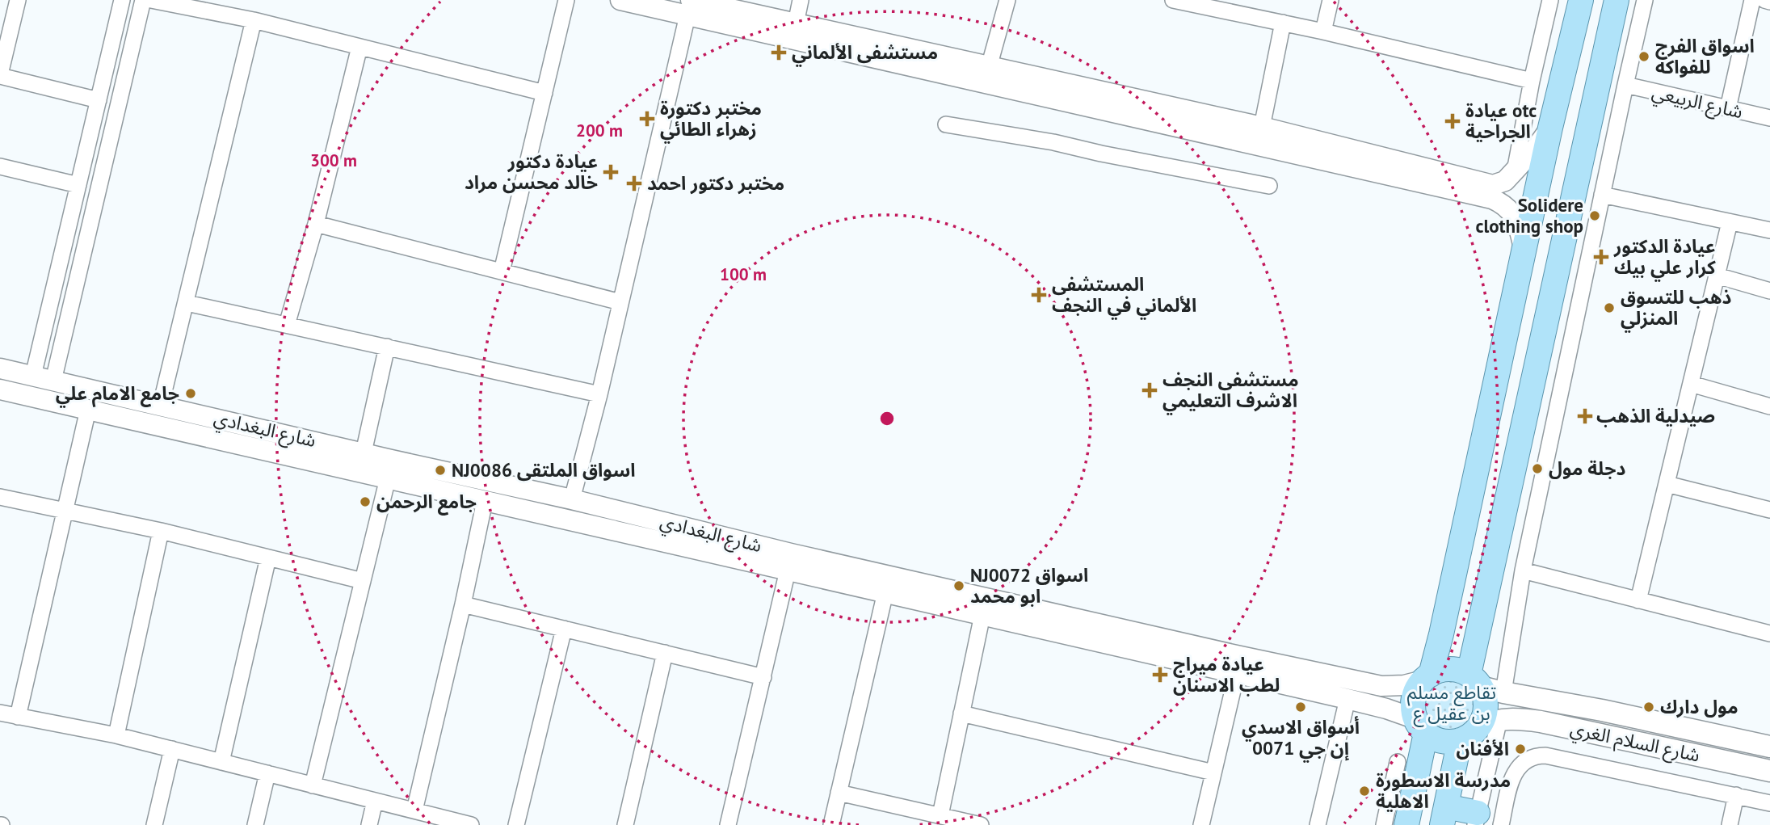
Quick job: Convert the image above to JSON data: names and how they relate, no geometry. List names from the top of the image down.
{
  "streets": {
    "main road": ["شارع السلام الغري"],
    "street": ["شارع الربيعي", "شارع البغدادي"]
  },
  "crossings": [
    ["شارع البغدادي", "شارع السلام الغري"]
  ],
  "parks": ["تقاطع مسلم بن عقيل ع"],
  "places": {
    "health": [
      "مستشفى الألماني",
      "مختبر دكتورة زهراء الطائي",
      "عيادة otc الجراحية",
      "عيادة دكتور خالد محسن مراد",
      "مختبر دكتور احمد",
      "عيادة الدكتور كرار علي بيك",
      "المستشفى الألماني في النجف",
      "مستشفى النجف الاشرف التعليمي",
      "صيدلية الذهب",
      "عيادة ميراج لطب الاسنان"
    ],
    "other": [
      "اسواق الفرج للفواكه",
      "Solidere clothing shop",
      "ذهب للتسوق المنزلي",
      "جامع الامام علي",
      "دجلة مول",
      "NJ0086 اسواق الملتقى",
      "جامع الرحمن",
      "NJ0072 اسواق ابو محمد",
      "أسواق الاسدي إن جي 0071",
      "مول دارك",
      "الأفنان",
      "مدرسة الاسطورة الاهلية"
    ]
  },
  "rings": ["200 m", "300 m", "100 m"]
}
